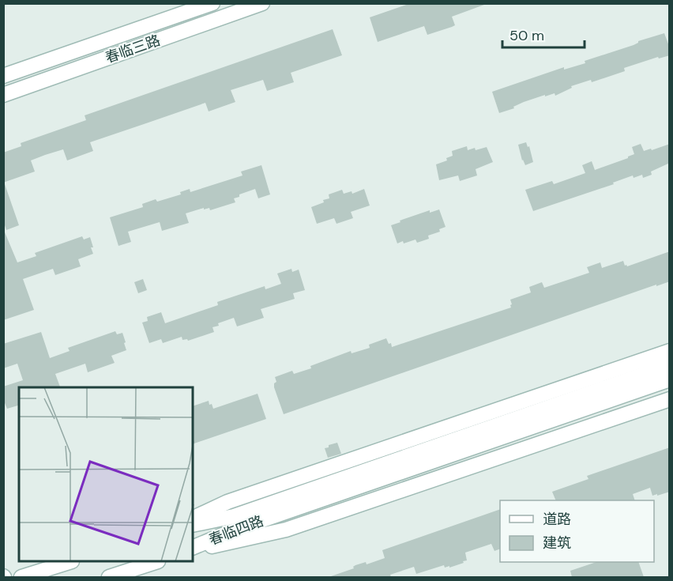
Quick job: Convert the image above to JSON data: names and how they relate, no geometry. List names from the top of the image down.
{
  "streets": {
    "street": ["春临三路", "春临四路"]
  },
  "legend": ["道路", "建筑"],
  "scale_bar": "50 m"
}
